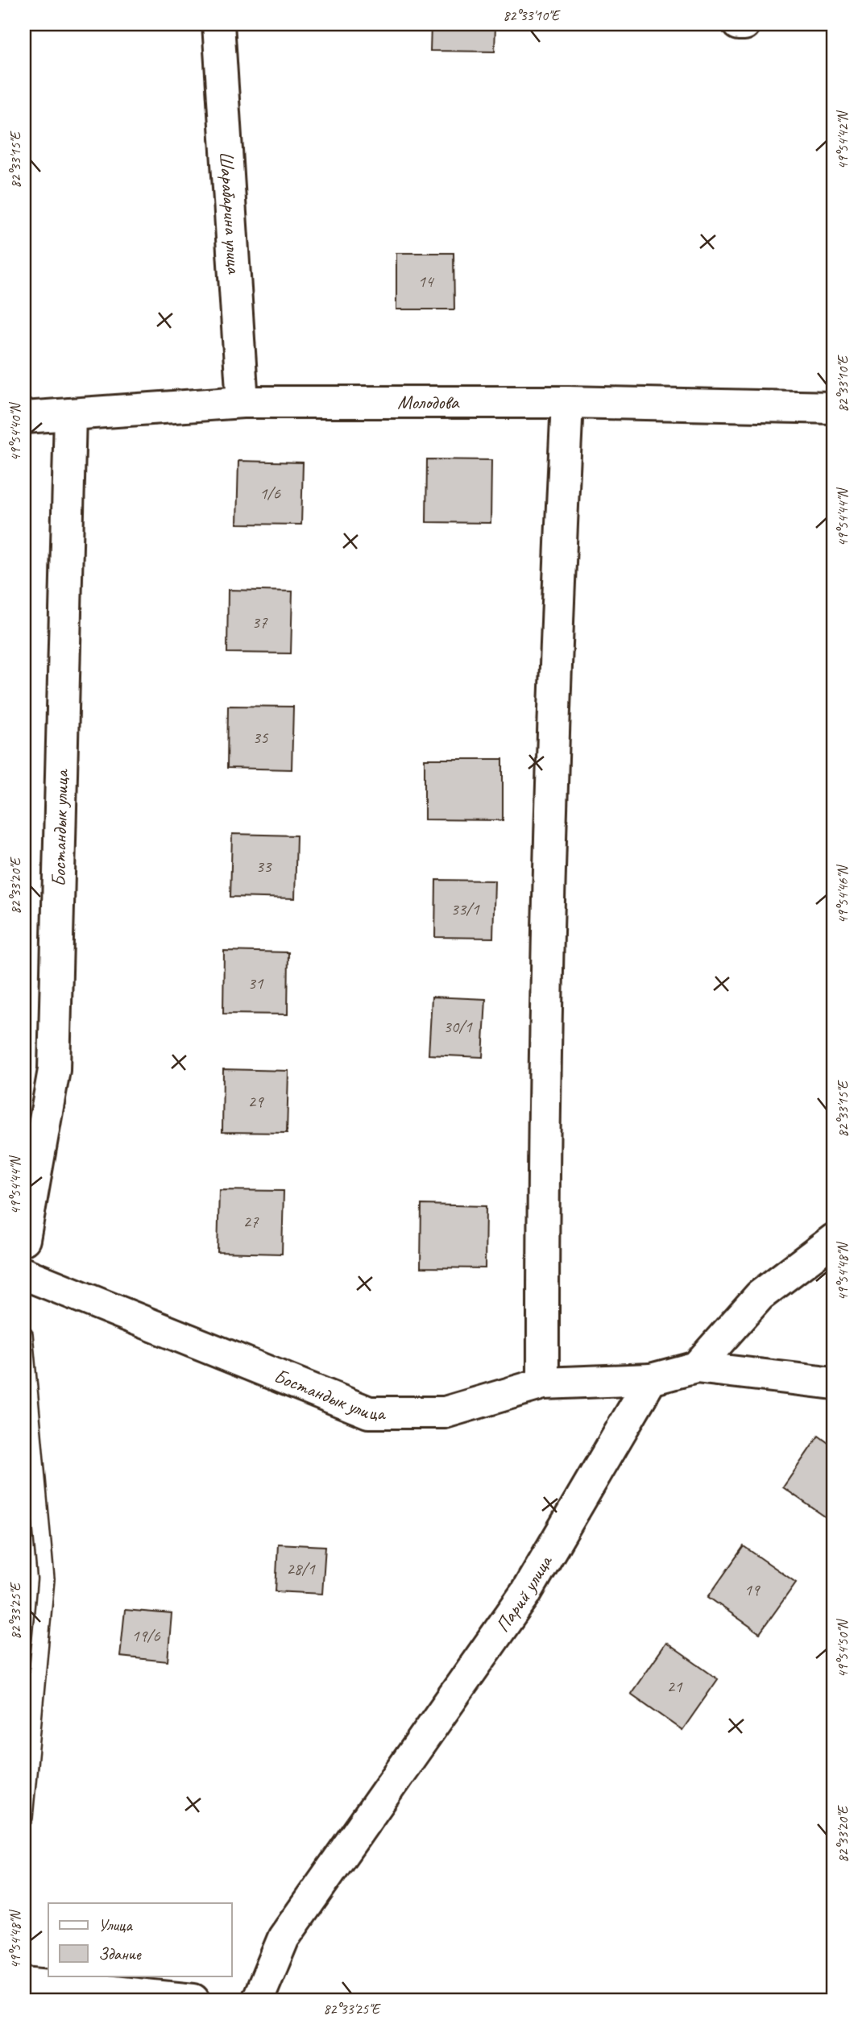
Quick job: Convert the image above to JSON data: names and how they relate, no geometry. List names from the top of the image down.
{
  "streets": {
    "street": [
      "Шарабарина улица",
      "Молодова",
      "Бостандык улица",
      "Парий улица"
    ]
  },
  "crossings": [
    ["Шарабарина улица", "Молодова"],
    ["Молодова", "Бостандык улица"],
    ["Бостандык улица", "Парий улица"]
  ],
  "house_numbers": [
    "14",
    "1/6",
    "37",
    "35",
    "33",
    "33/1",
    "31",
    "30/1",
    "29",
    "27",
    "28/1",
    "19",
    "19/6",
    "21"
  ],
  "legend": ["Улица", "Здание"],
  "coordinates": [
    "82°33'10\"E",
    "49°54'42\"N",
    "82°33'15\"E",
    "49°54'40\"N",
    "49°54'44\"N",
    "82°33'20\"E",
    "49°54'46\"N",
    "49°54'48\"N",
    "82°33'25\"E",
    "49°54'50\"N"
  ]
}
